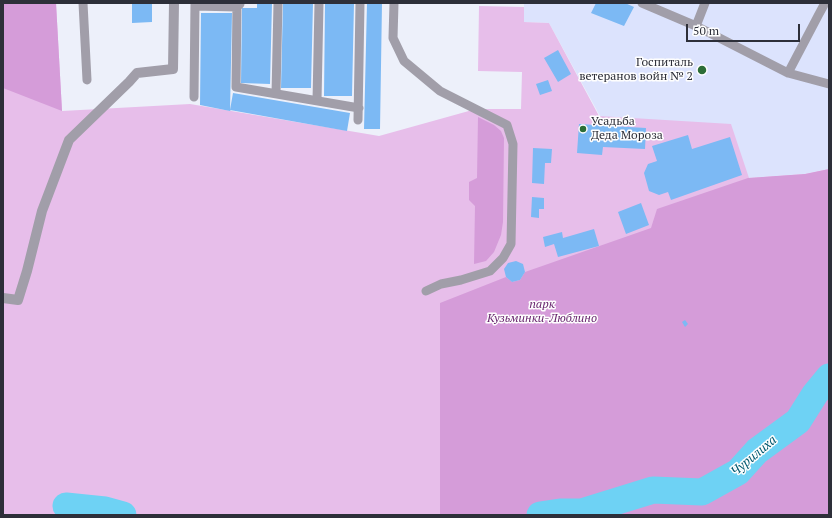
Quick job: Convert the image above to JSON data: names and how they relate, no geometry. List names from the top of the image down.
{
  "water": ["Чурилиха"],
  "parks": ["парк Кузьминки-Люблино"],
  "places": ["Госпиталь ветеранов войн № 2", "Усадьба Деда Мороза"],
  "scale_bar": "50 m"
}
